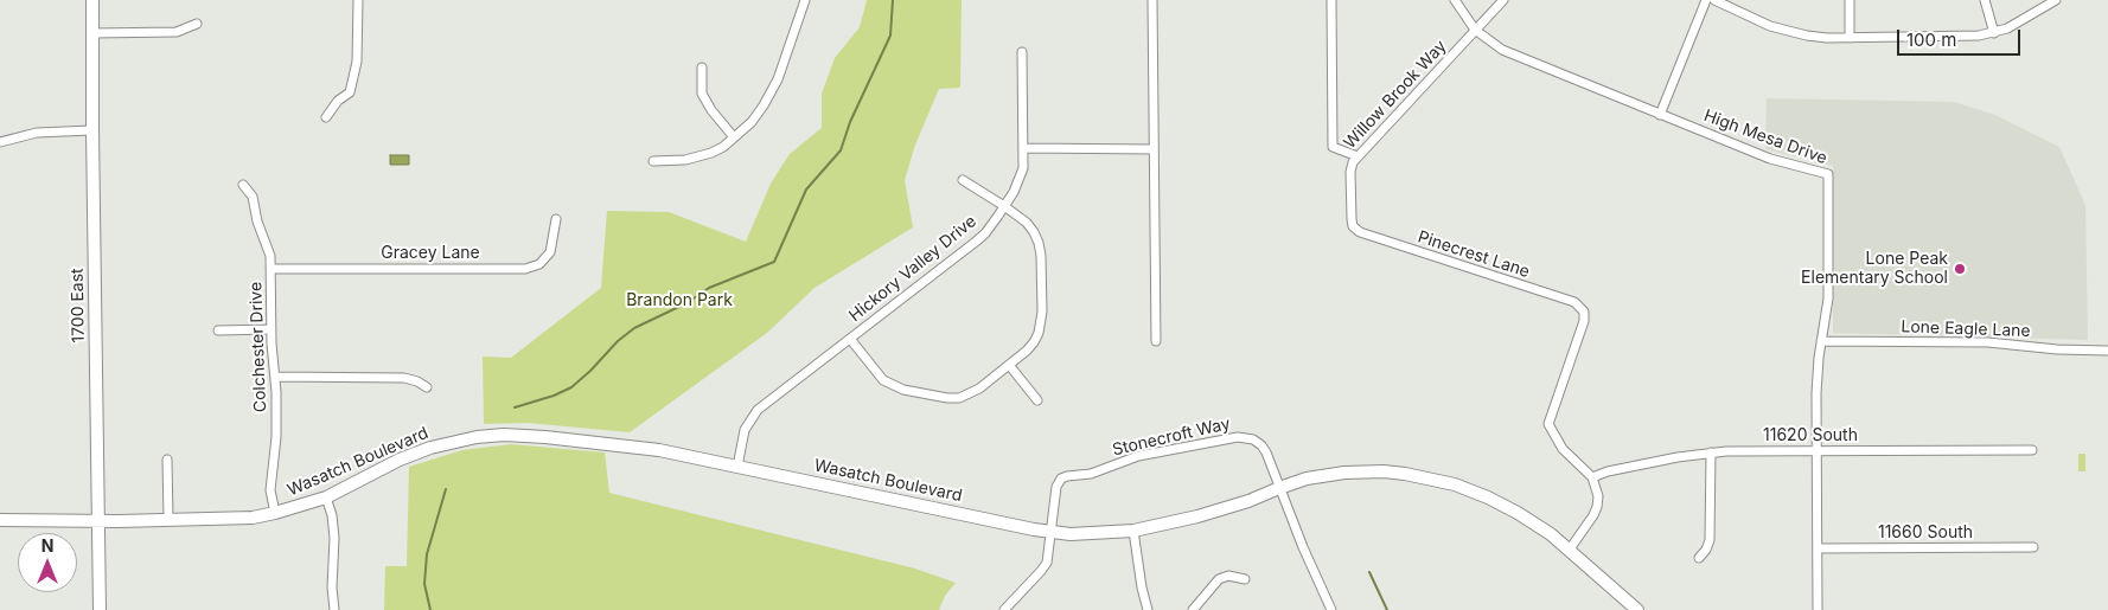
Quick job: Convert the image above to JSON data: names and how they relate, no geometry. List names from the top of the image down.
{
  "streets": {
    "main road": ["1700 East", "Wasatch Boulevard"],
    "street": [
      "Willow Brook Way",
      "High Mesa Drive",
      "Gracey Lane",
      "Pinecrest Lane",
      "Hickory Valley Drive",
      "Lone Eagle Lane",
      "Colchester Drive",
      "11620 South",
      "Stonecroft Way",
      "11660 South"
    ]
  },
  "crossings": [
    ["Willow Brook Way", "High Mesa Drive"],
    ["Willow Brook Way", "Pinecrest Lane"],
    ["High Mesa Drive", "Lone Eagle Lane"],
    ["High Mesa Drive", "11620 South"],
    ["High Mesa Drive", "11660 South"],
    ["Gracey Lane", "Colchester Drive"],
    ["Pinecrest Lane", "11620 South"],
    ["Hickory Valley Drive", "Wasatch Boulevard"],
    ["1700 East", "Wasatch Boulevard"],
    ["Colchester Drive", "Wasatch Boulevard"],
    ["Stonecroft Way", "Wasatch Boulevard"]
  ],
  "parks": ["Brandon Park"],
  "places": ["Lone Peak Elementary School"],
  "scale_bar": "100 m",
  "north": "top"
}
